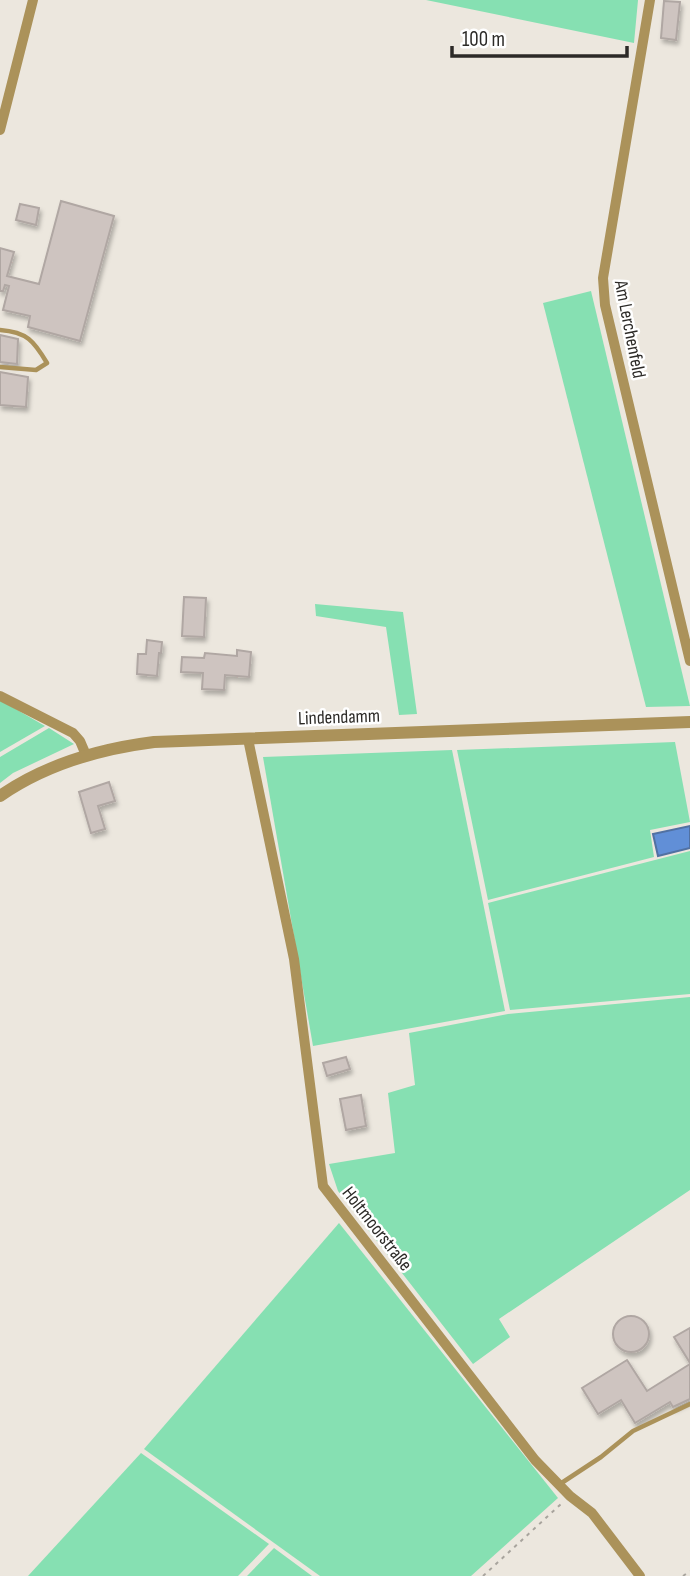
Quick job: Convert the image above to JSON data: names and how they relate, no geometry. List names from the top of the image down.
{
  "streets": {
    "street": ["Am Lerchenfeld", "Lindendamm", "Holtmoorstraße"]
  },
  "crossings": [
    ["Lindendamm", "Holtmoorstraße"]
  ],
  "scale_bar": "100 m"
}
